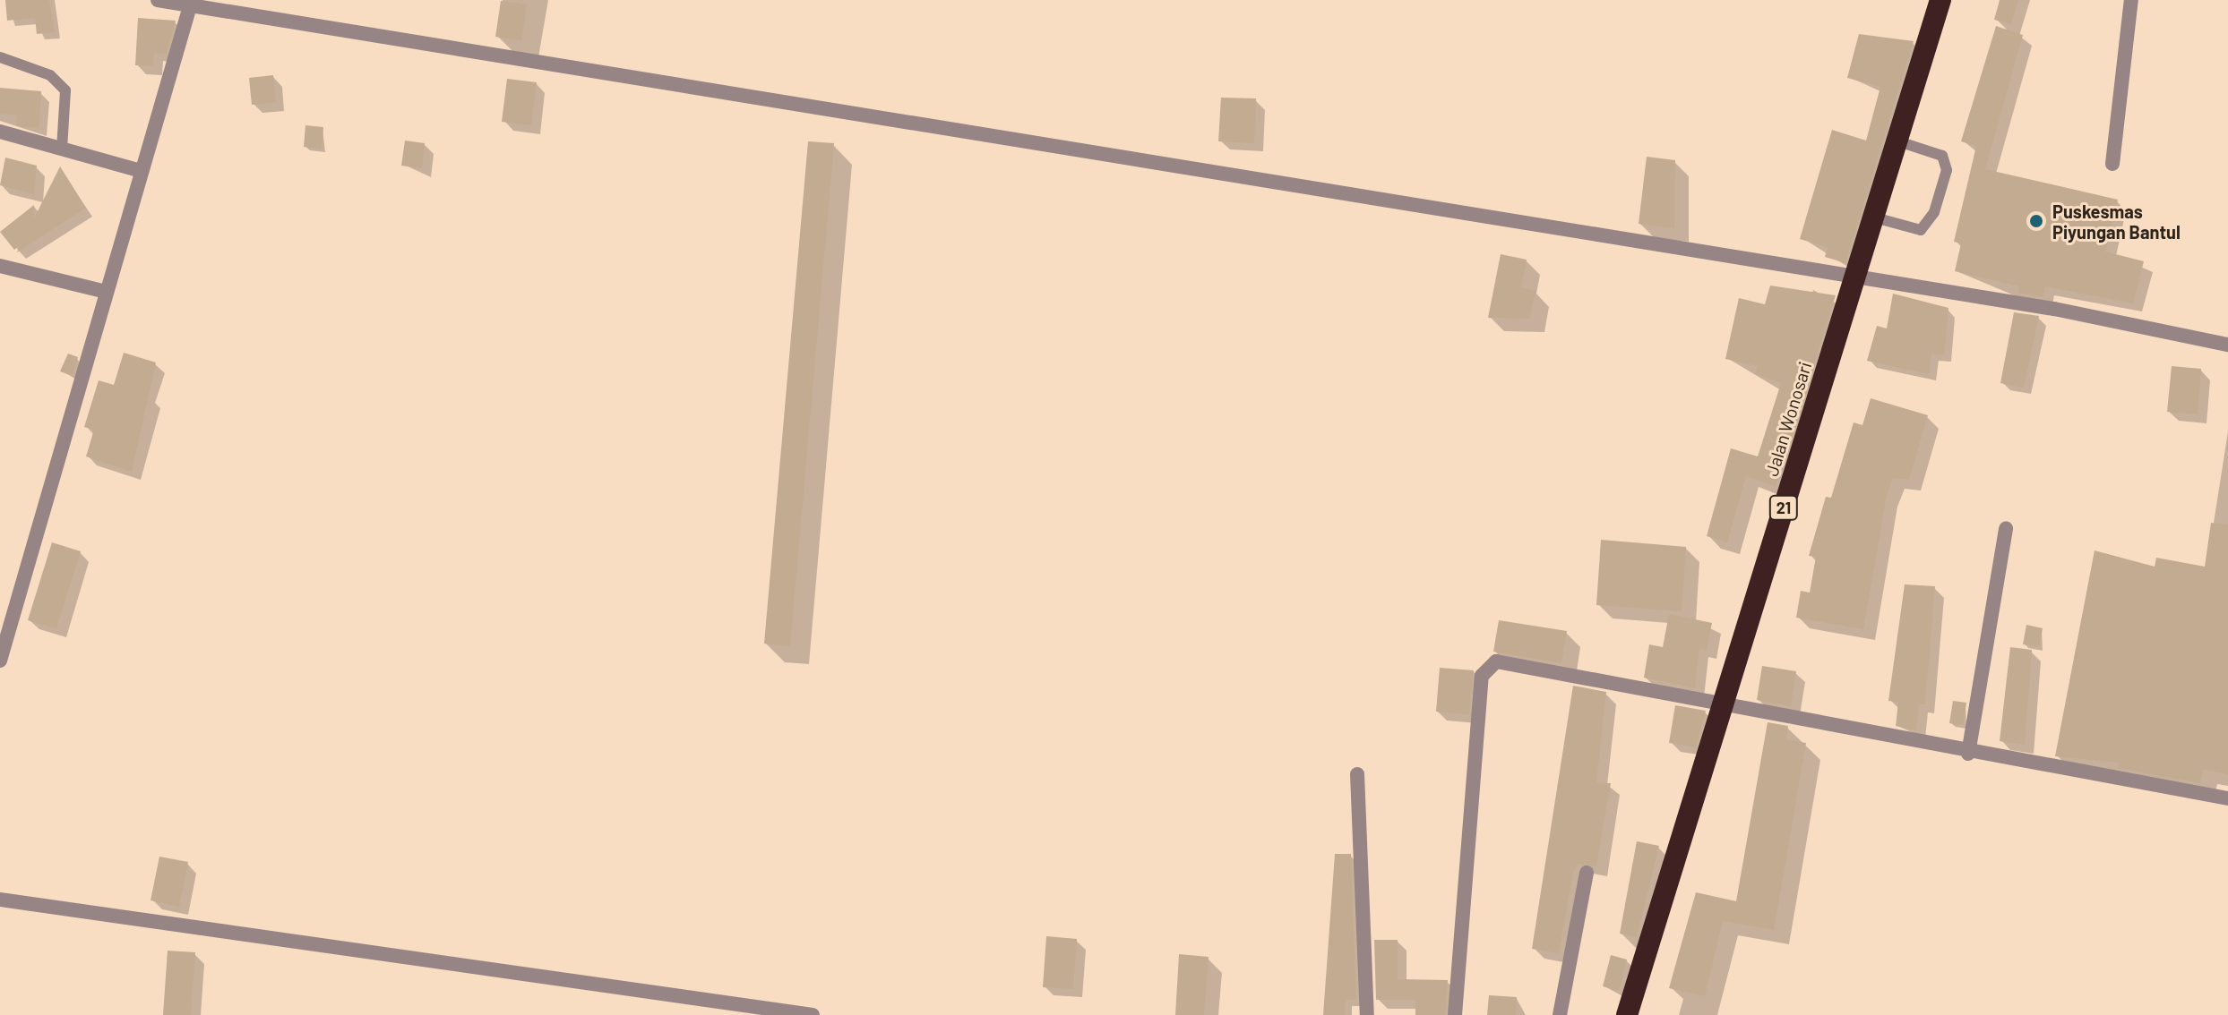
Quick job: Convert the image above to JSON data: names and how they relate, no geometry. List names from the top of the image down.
{
  "streets": {
    "highway": ["Jalan Wonosari", "21"]
  },
  "places": ["Puskesmas Piyungan Bantul"]
}
